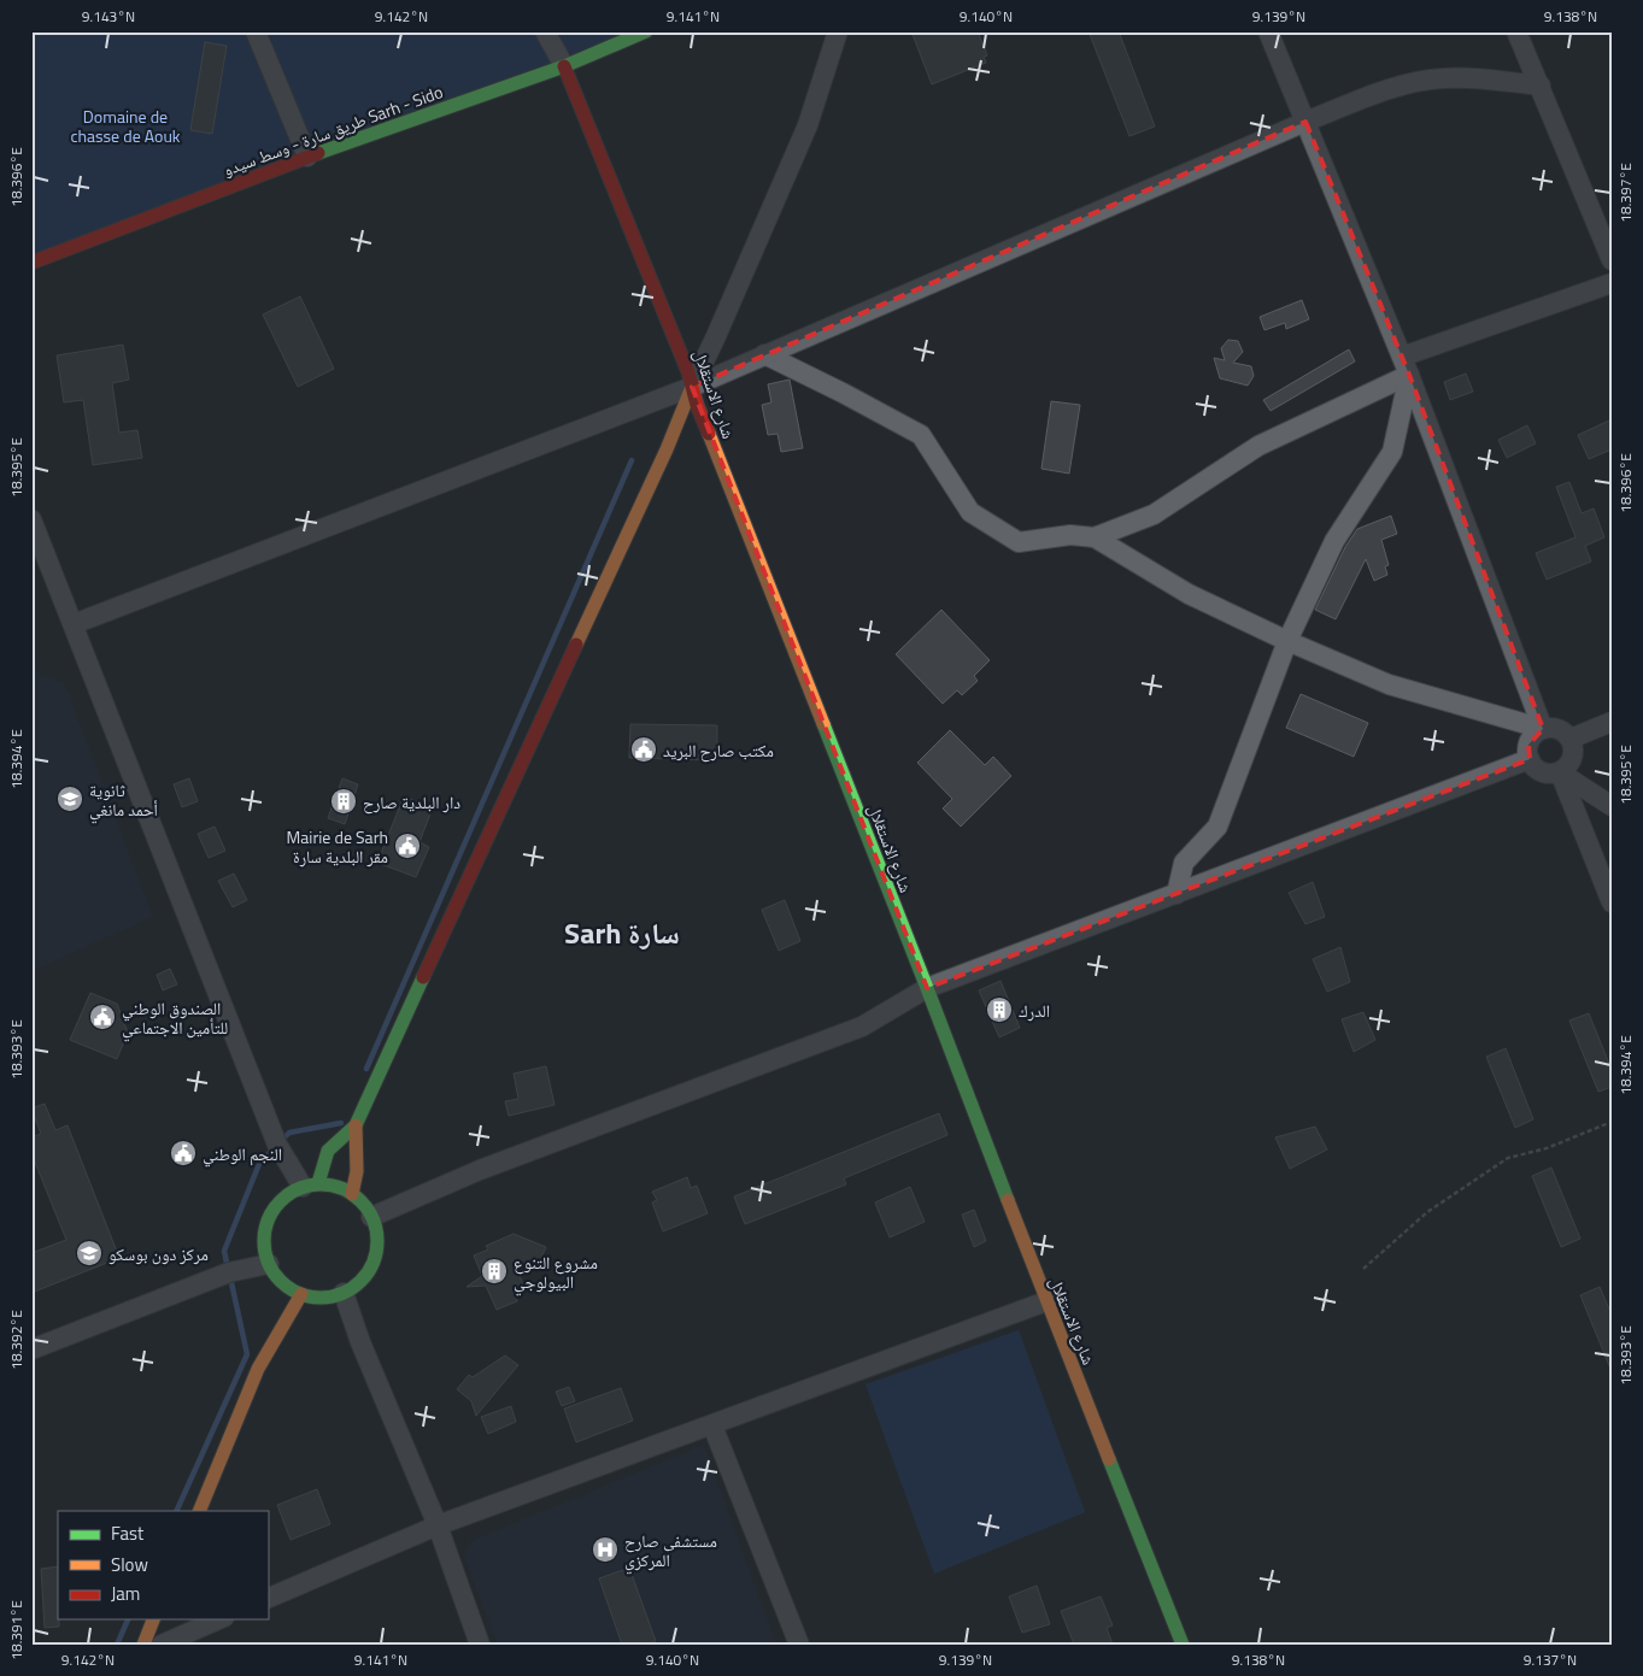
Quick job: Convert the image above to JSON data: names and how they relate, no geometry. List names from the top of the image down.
{
  "streets": {
    "street": ["طريق سارة - وسط سيدو Sarh - Sido", "شارع الاستقلال"]
  },
  "crossings": [
    ["طريق سارة - وسط سيدو Sarh - Sido", "شارع الاستقلال"]
  ],
  "districts": ["Sarh سارة"],
  "parks": ["Domaine de chasse de Aouk"],
  "places": {
    "public building": [
      "مكتب صارح البريد",
      "Mairie de Sarh مقر البلدية سارة",
      "الصندوق الوطني للتأمين الاجتماعي",
      "النجم الوطني"
    ],
    "school or university": ["ثانوية أحمد مانغي", "مركز دون بوسكو"],
    "building": ["دار البلدية صارح", "الدرك", "مشروع التنوع البيولوجي"],
    "hospital": ["مستشفى صارح المركزي"]
  },
  "legend": ["Fast", "Slow", "Jam"],
  "coordinates": [
    "9.143°N",
    "9.142°N",
    "9.141°N",
    "9.140°N",
    "9.139°N",
    "9.138°N",
    "18.396°E",
    "18.397°E",
    "18.395°E",
    "18.394°E",
    "18.393°E",
    "18.392°E",
    "18.391°E",
    "9.137°N"
  ]
}
